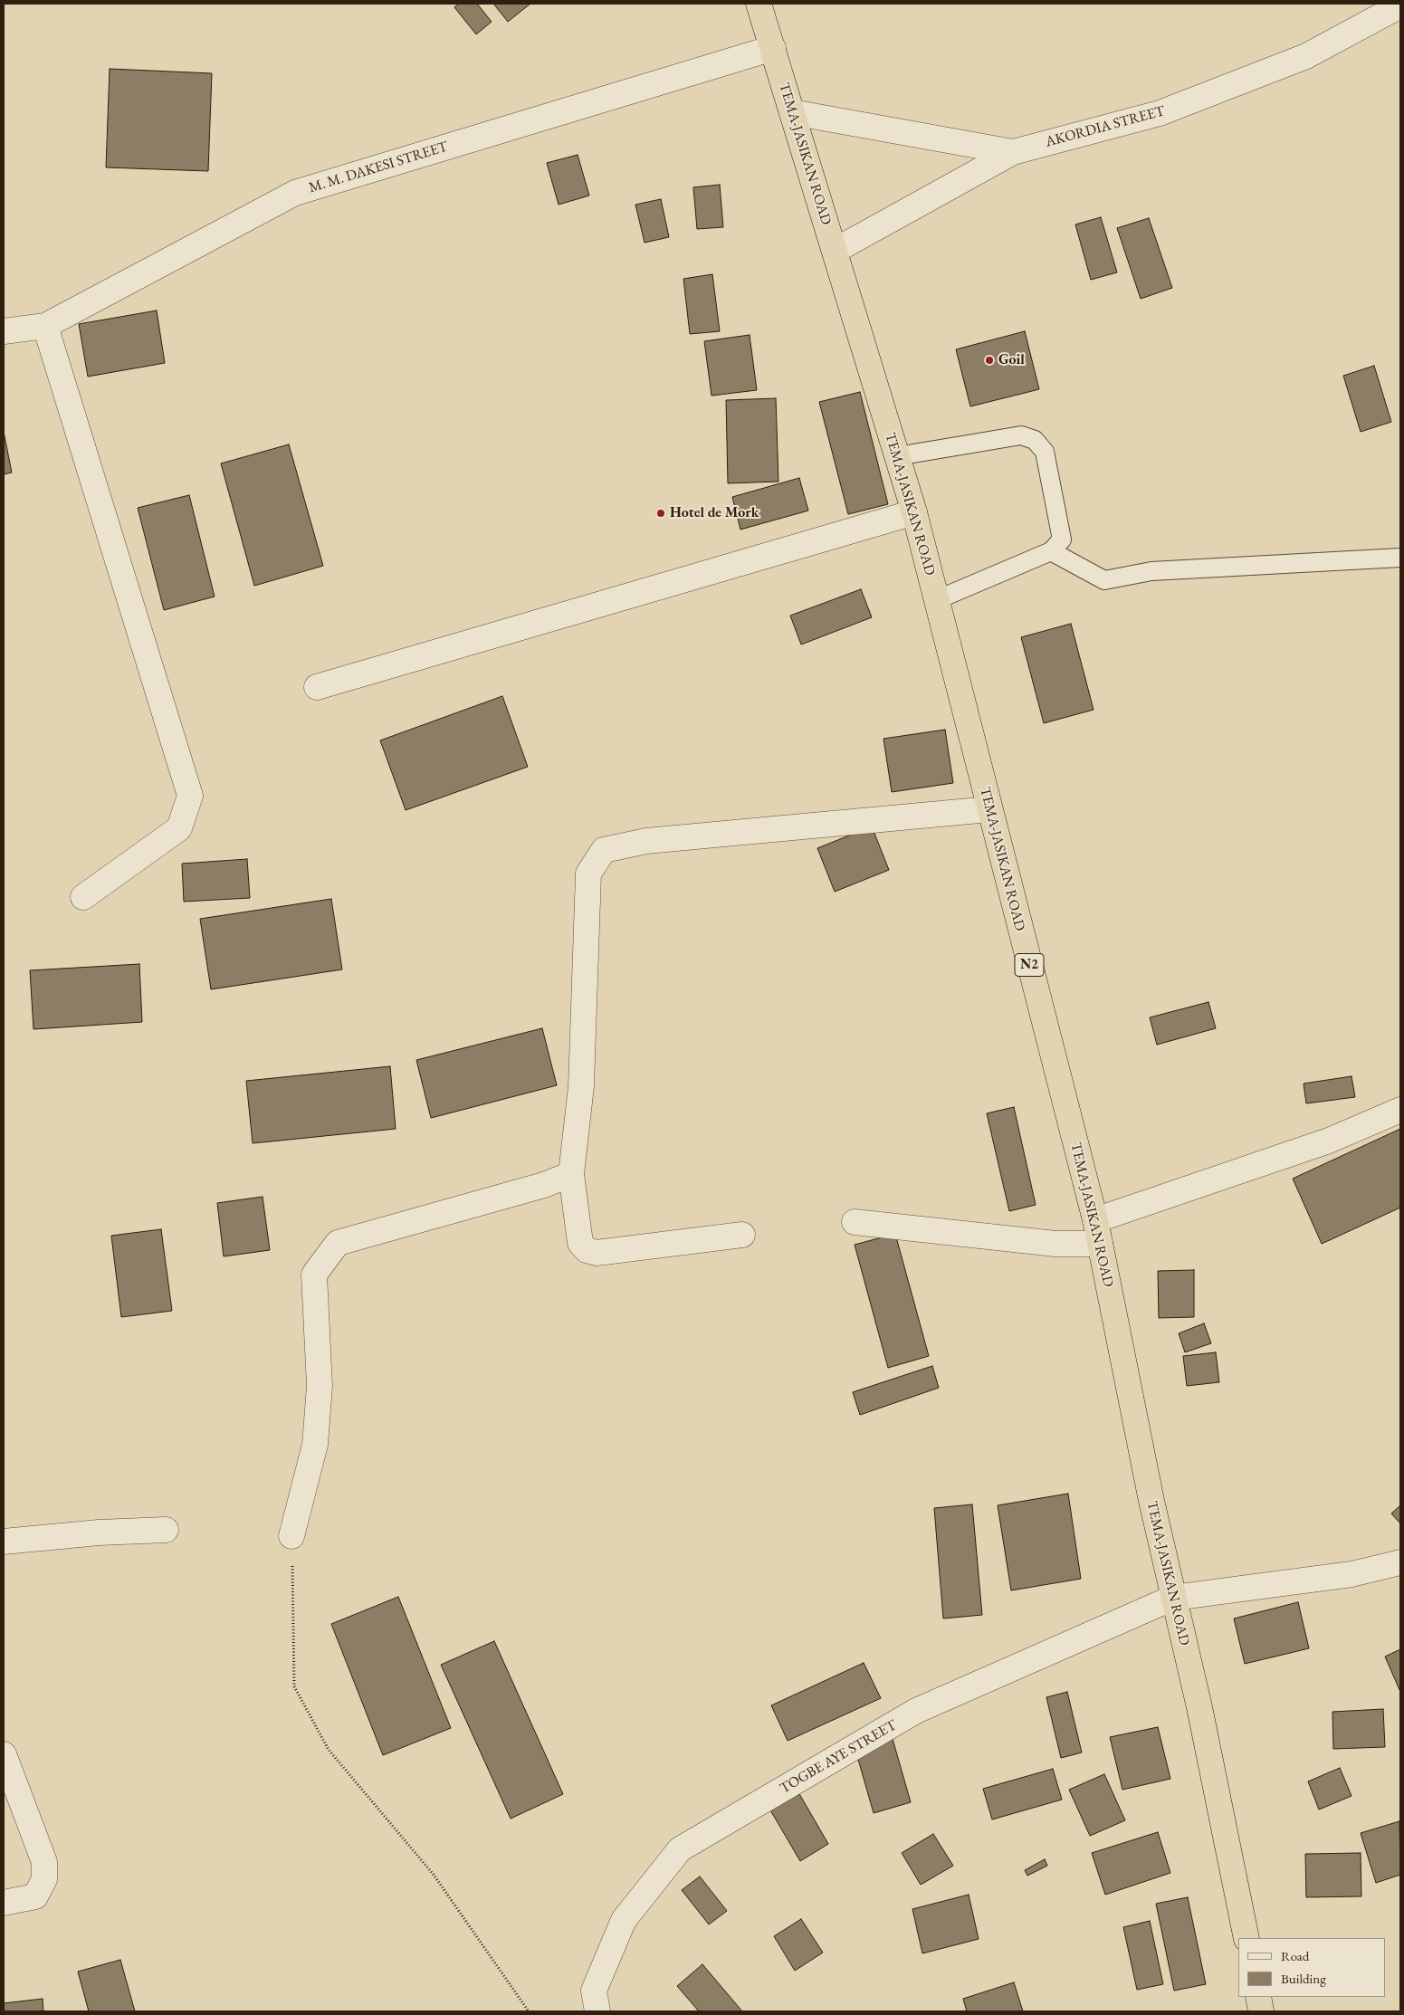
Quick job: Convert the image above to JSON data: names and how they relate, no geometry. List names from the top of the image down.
{
  "streets": {
    "highway": ["TEMA-JASIKAN ROAD", "N2"],
    "street": ["AKORDIA STREET", "M. M. DAKESI STREET", "TOGBE AYE STREET"]
  },
  "crossings": [
    ["AKORDIA STREET", "TEMA-JASIKAN ROAD"],
    ["TEMA-JASIKAN ROAD", "M. M. DAKESI STREET"],
    ["TEMA-JASIKAN ROAD", "TOGBE AYE STREET"]
  ],
  "places": ["Goil", "Hotel de Mork"],
  "legend": ["Road", "Building"]
}
